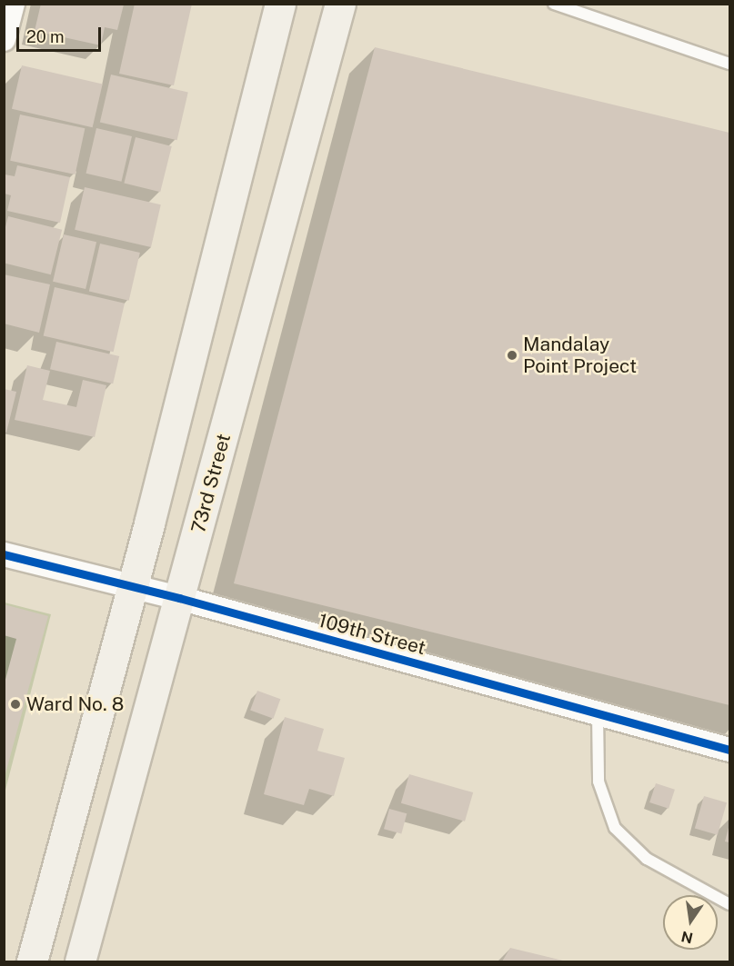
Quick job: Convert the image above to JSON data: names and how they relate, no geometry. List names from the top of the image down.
{
  "streets": {
    "main road": ["73rd Street"],
    "street": ["109th Street"]
  },
  "crossings": [
    ["73rd Street", "109th Street"]
  ],
  "places": ["Mandalay Point Project", "Ward No. 8"],
  "scale_bar": "20 m",
  "north": "bottom"
}
